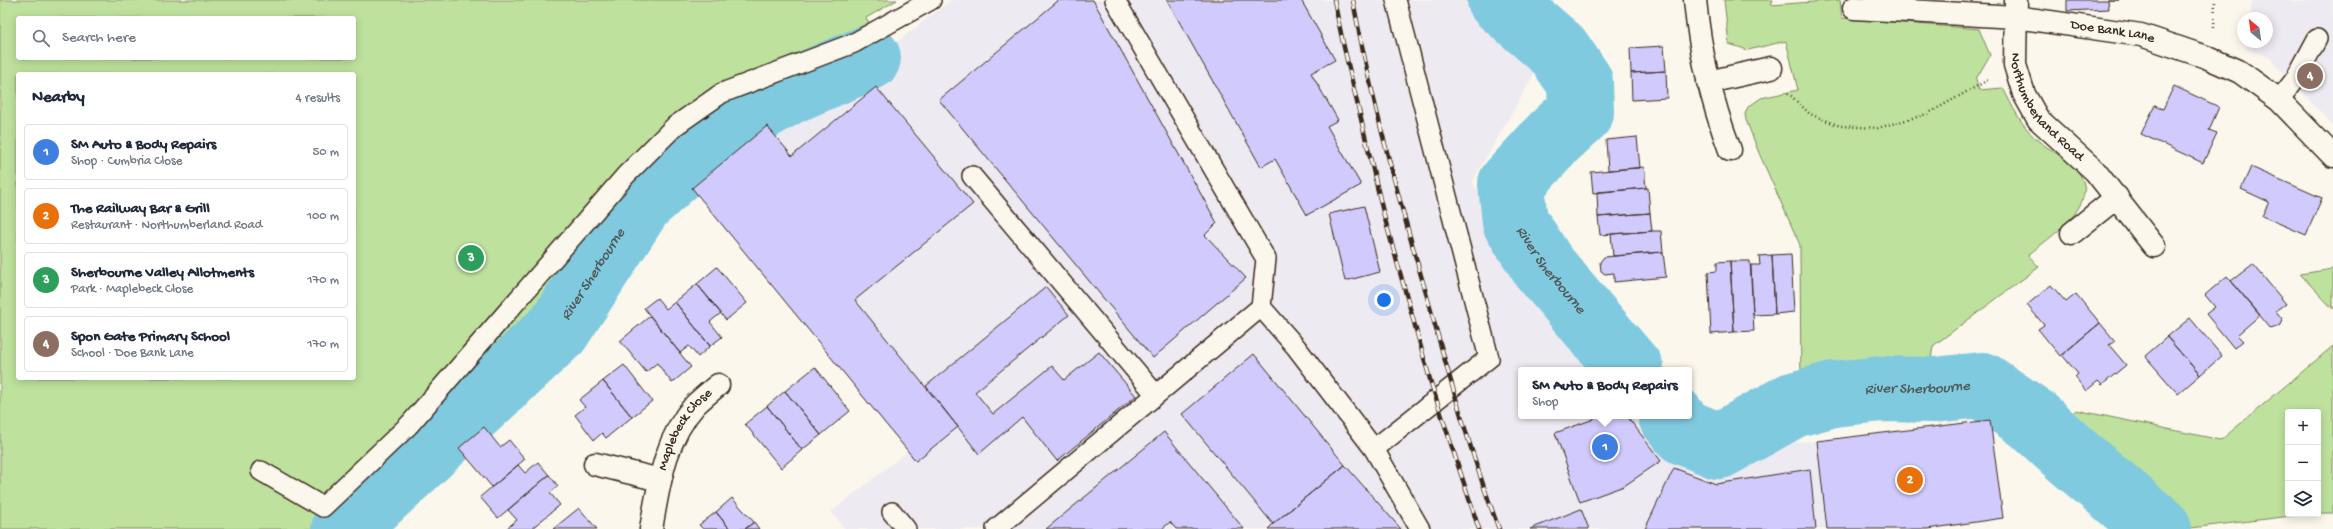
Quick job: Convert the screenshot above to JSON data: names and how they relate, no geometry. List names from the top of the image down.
{
  "streets": {
    "street": ["Doe Bank Lane", "Northumberland Road", "Maplebeck Close"]
  },
  "crossings": [
    ["Doe Bank Lane", "Northumberland Road"]
  ],
  "water": ["River Sherbourne"],
  "north": "top left",
  "page": {
    "search": "Search here",
    "pins": [
      "4",
      "3",
      "1",
      "2"
    ],
    "heading": ["Nearby", "4 results"],
    "list": [
      {
        "mark": "1",
        "name": "SM Auto & Body Repairs",
        "note": "Shop · Cumbria Close",
        "value": "50 m"
      },
      {
        "mark": "2",
        "name": "The Railway Bar & Grill",
        "note": "Restaurant · Northumberland Road",
        "value": "100 m"
      },
      {
        "mark": "3",
        "name": "Sherbourne Valley Allotments",
        "note": "Park · Maplebeck Close",
        "value": "170 m"
      },
      {
        "mark": "4",
        "name": "Spon Gate Primary School",
        "note": "School · Doe Bank Lane",
        "value": "170 m"
      }
    ],
    "popup": ["SM Auto & Body Repairs", "Shop"],
    "map_buttons": ["+", "−"]
  }
}
